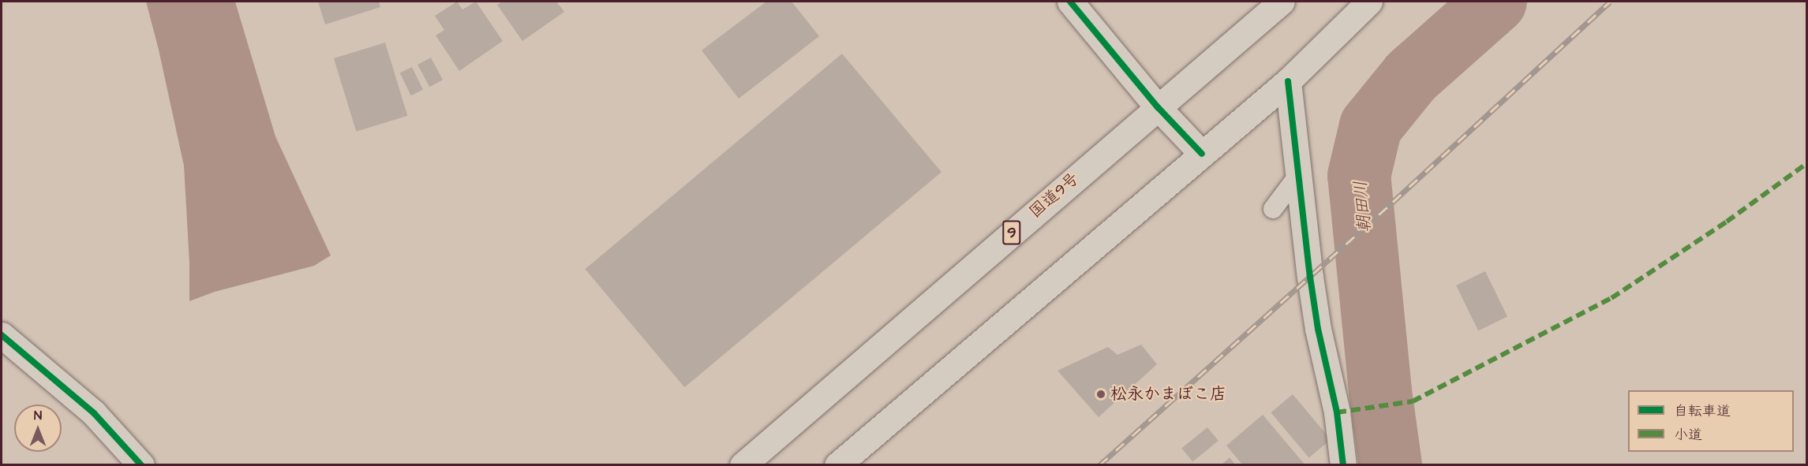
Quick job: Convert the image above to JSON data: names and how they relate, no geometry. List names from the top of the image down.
{
  "streets": {
    "main road": ["国道9号", "9"]
  },
  "water": ["朝田川"],
  "places": ["松永かまぼこ店"],
  "legend": ["自転車道", "小道"],
  "north": "top"
}
